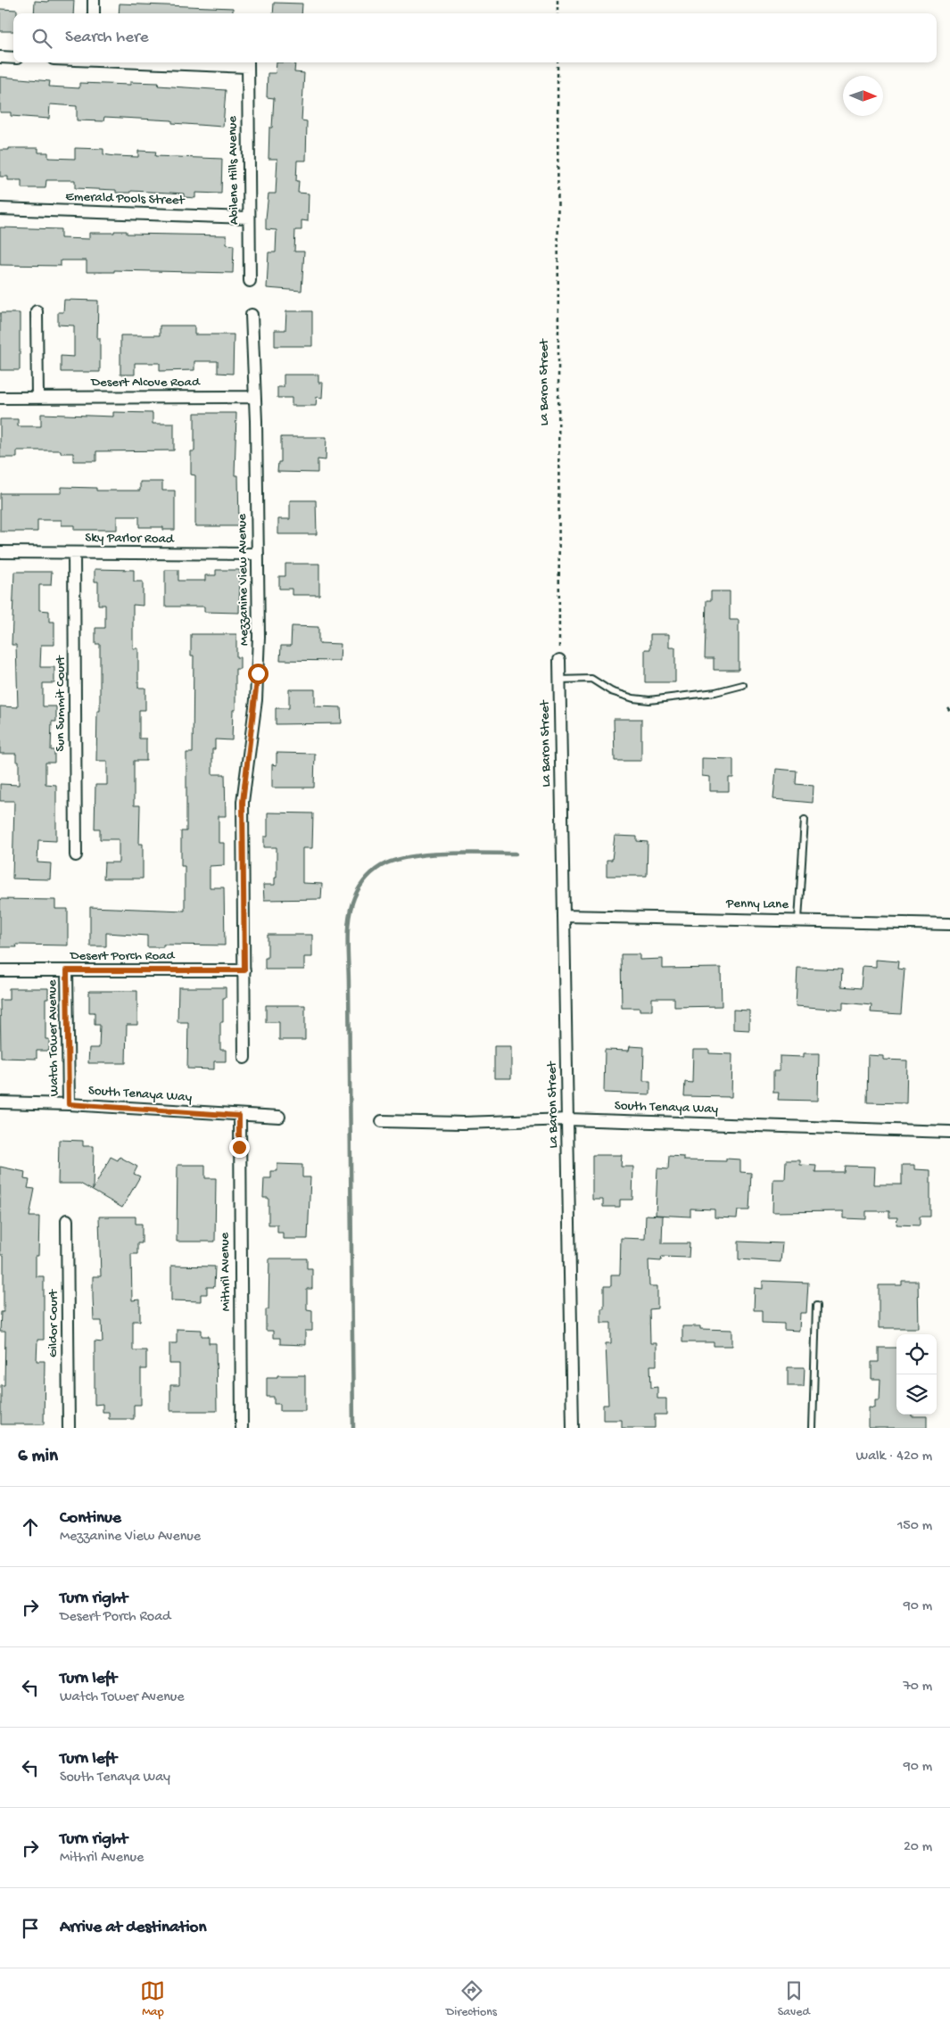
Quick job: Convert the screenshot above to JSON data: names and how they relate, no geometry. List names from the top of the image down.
{
  "streets": {
    "street": [
      "Abilene Hills Avenue",
      "Emerald Pools Street",
      "Desert Alcove Road",
      "La Baron Street",
      "Sky Parlor Road",
      "Mezzanine View Avenue",
      "Sun Summit Court",
      "Penny Lane",
      "Desert Porch Road",
      "Watch Tower Avenue",
      "South Tenaya Way",
      "Mithril Avenue",
      "Gildor Court"
    ]
  },
  "crossings": [
    ["Abilene Hills Avenue", "Emerald Pools Street"],
    ["Desert Alcove Road", "Mezzanine View Avenue"],
    ["La Baron Street", "Penny Lane"],
    ["La Baron Street", "South Tenaya Way"],
    ["Sky Parlor Road", "Mezzanine View Avenue"],
    ["Sky Parlor Road", "Sun Summit Court"],
    ["Mezzanine View Avenue", "Desert Porch Road"],
    ["Desert Porch Road", "Watch Tower Avenue"],
    ["Watch Tower Avenue", "South Tenaya Way"],
    ["South Tenaya Way", "Mithril Avenue"]
  ],
  "north": "right",
  "page": {
    "search": "Search here",
    "heading": ["6 min", "Walk · 420 m"],
    "list": [
      ["Continue", "Mezzanine View Avenue", "150 m"],
      ["Turn right", "Desert Porch Road", "90 m"],
      ["Turn left", "Watch Tower Avenue", "70 m"],
      ["Turn left", "South Tenaya Way", "90 m"],
      ["Turn right", "Mithril Avenue", "20 m"],
      "Arrive at destination"
    ],
    "nav": ["Map", "Directions", "Saved"]
  }
}
